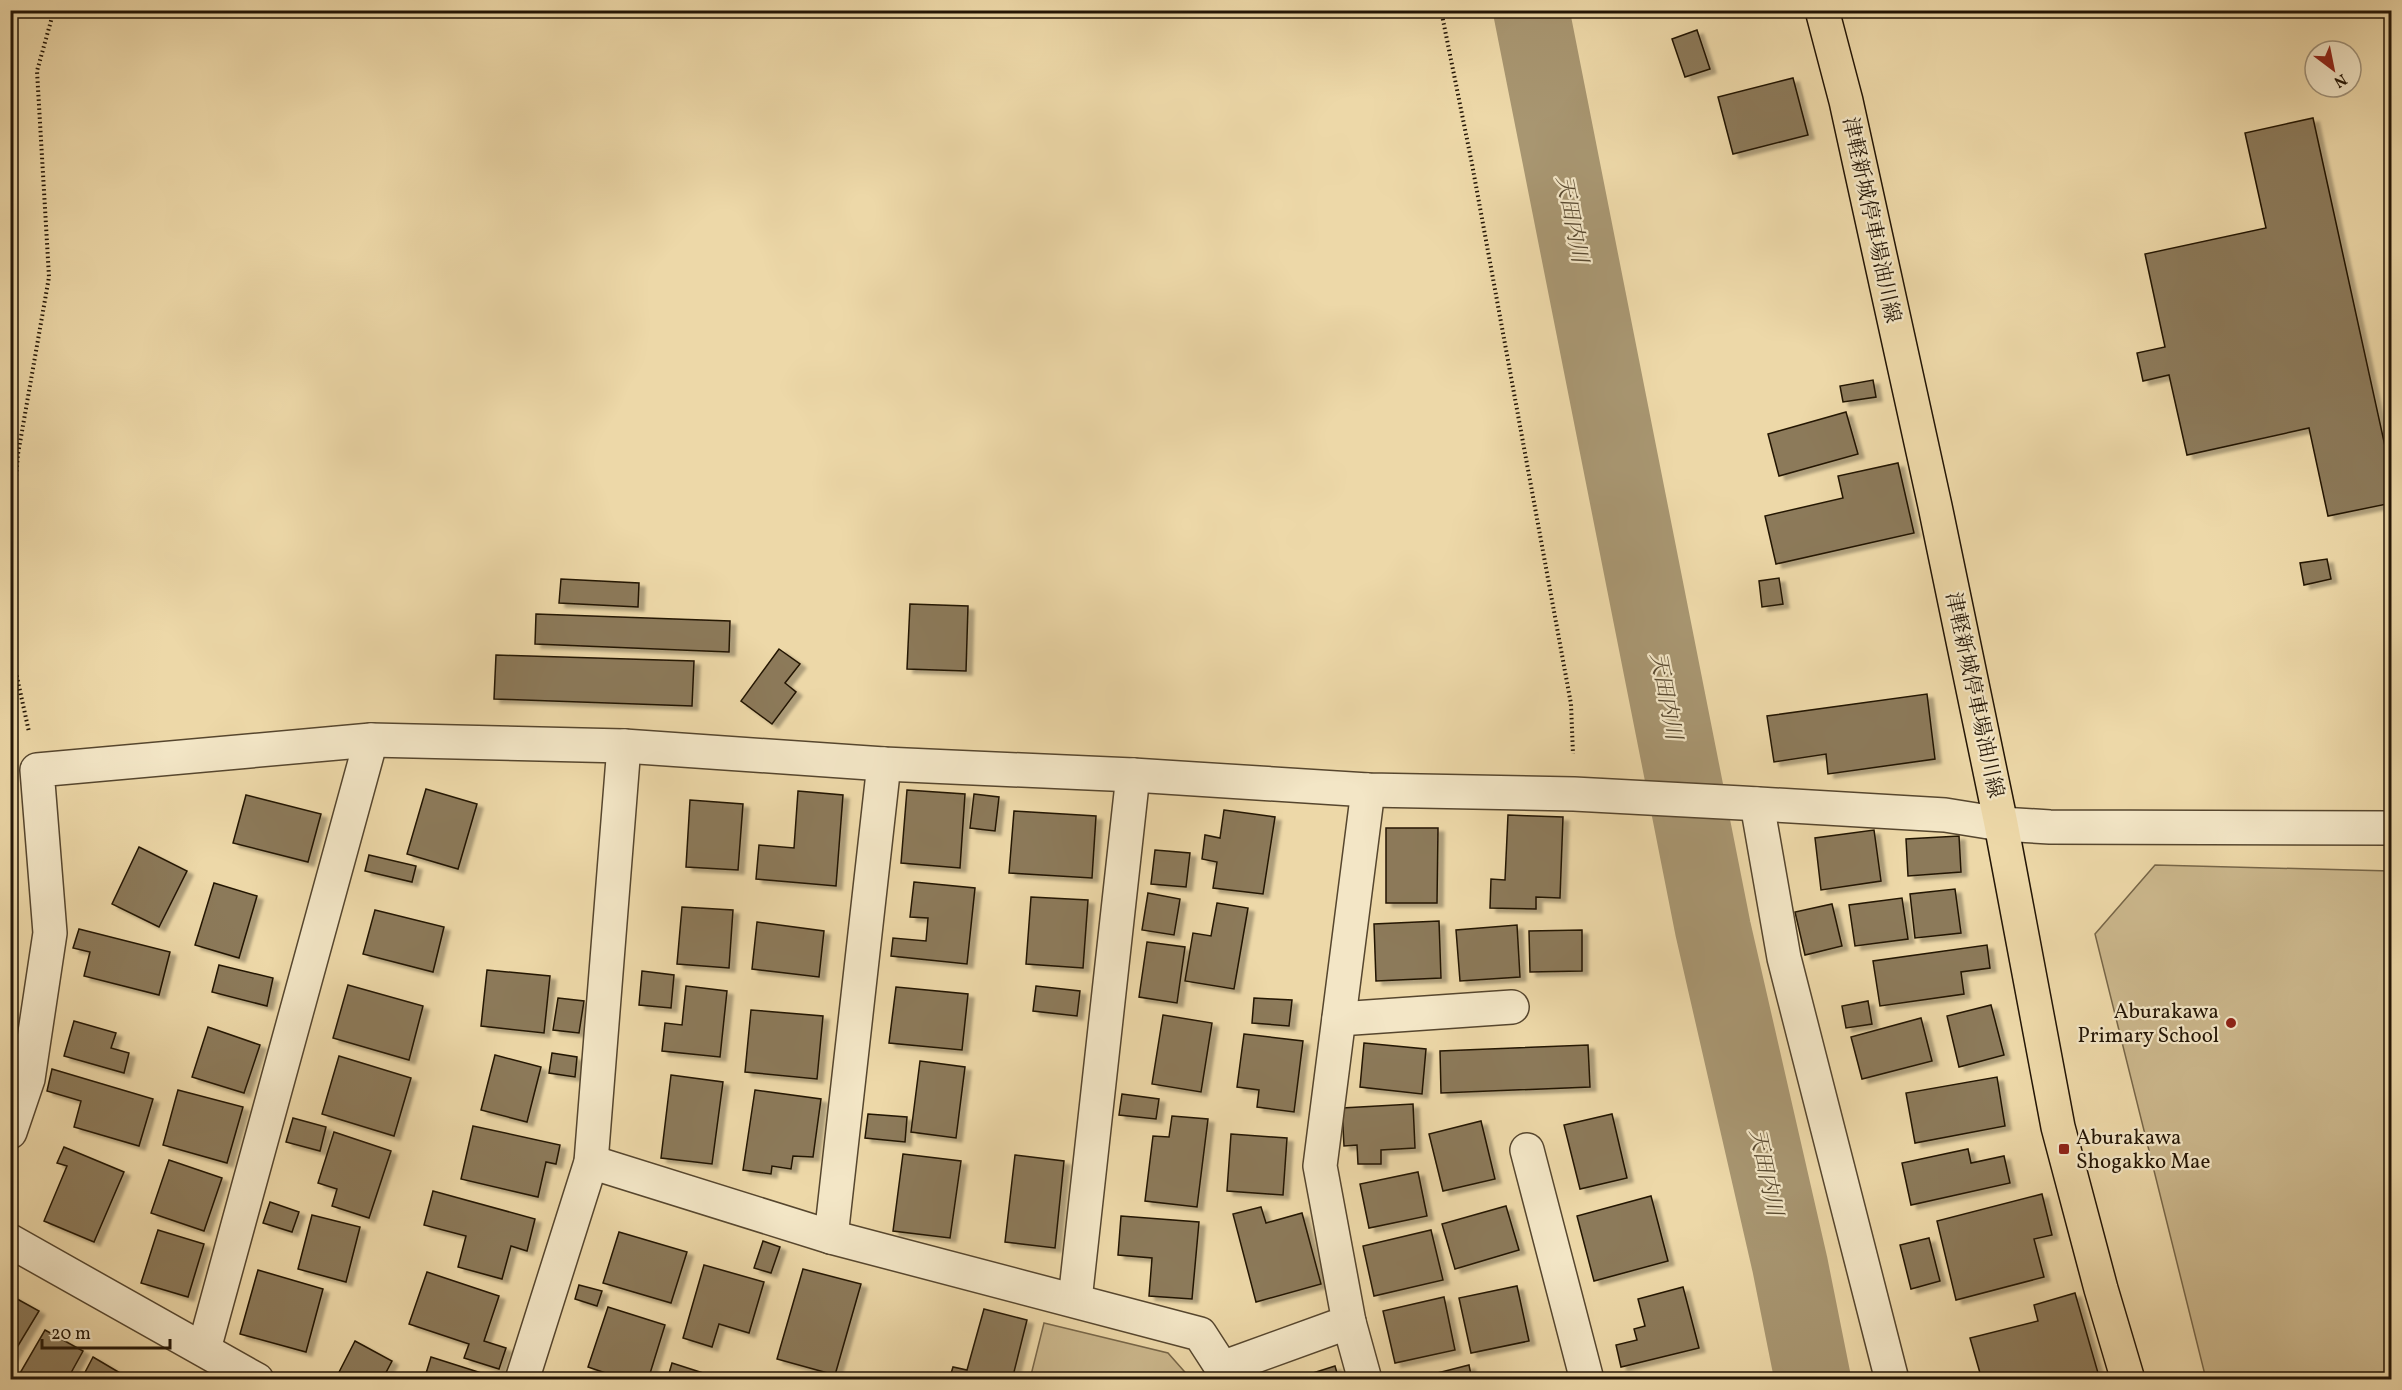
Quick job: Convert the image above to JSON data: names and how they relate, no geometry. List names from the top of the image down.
{
  "streets": {
    "main road": ["津軽新城停車場油川線"]
  },
  "water": ["天田内川"],
  "places": {
    "other": ["Aburakawa Primary School"],
    "transit": ["Aburakawa Shogakko Mae"]
  },
  "scale_bar": "20 m",
  "north": "bottom right"
}
